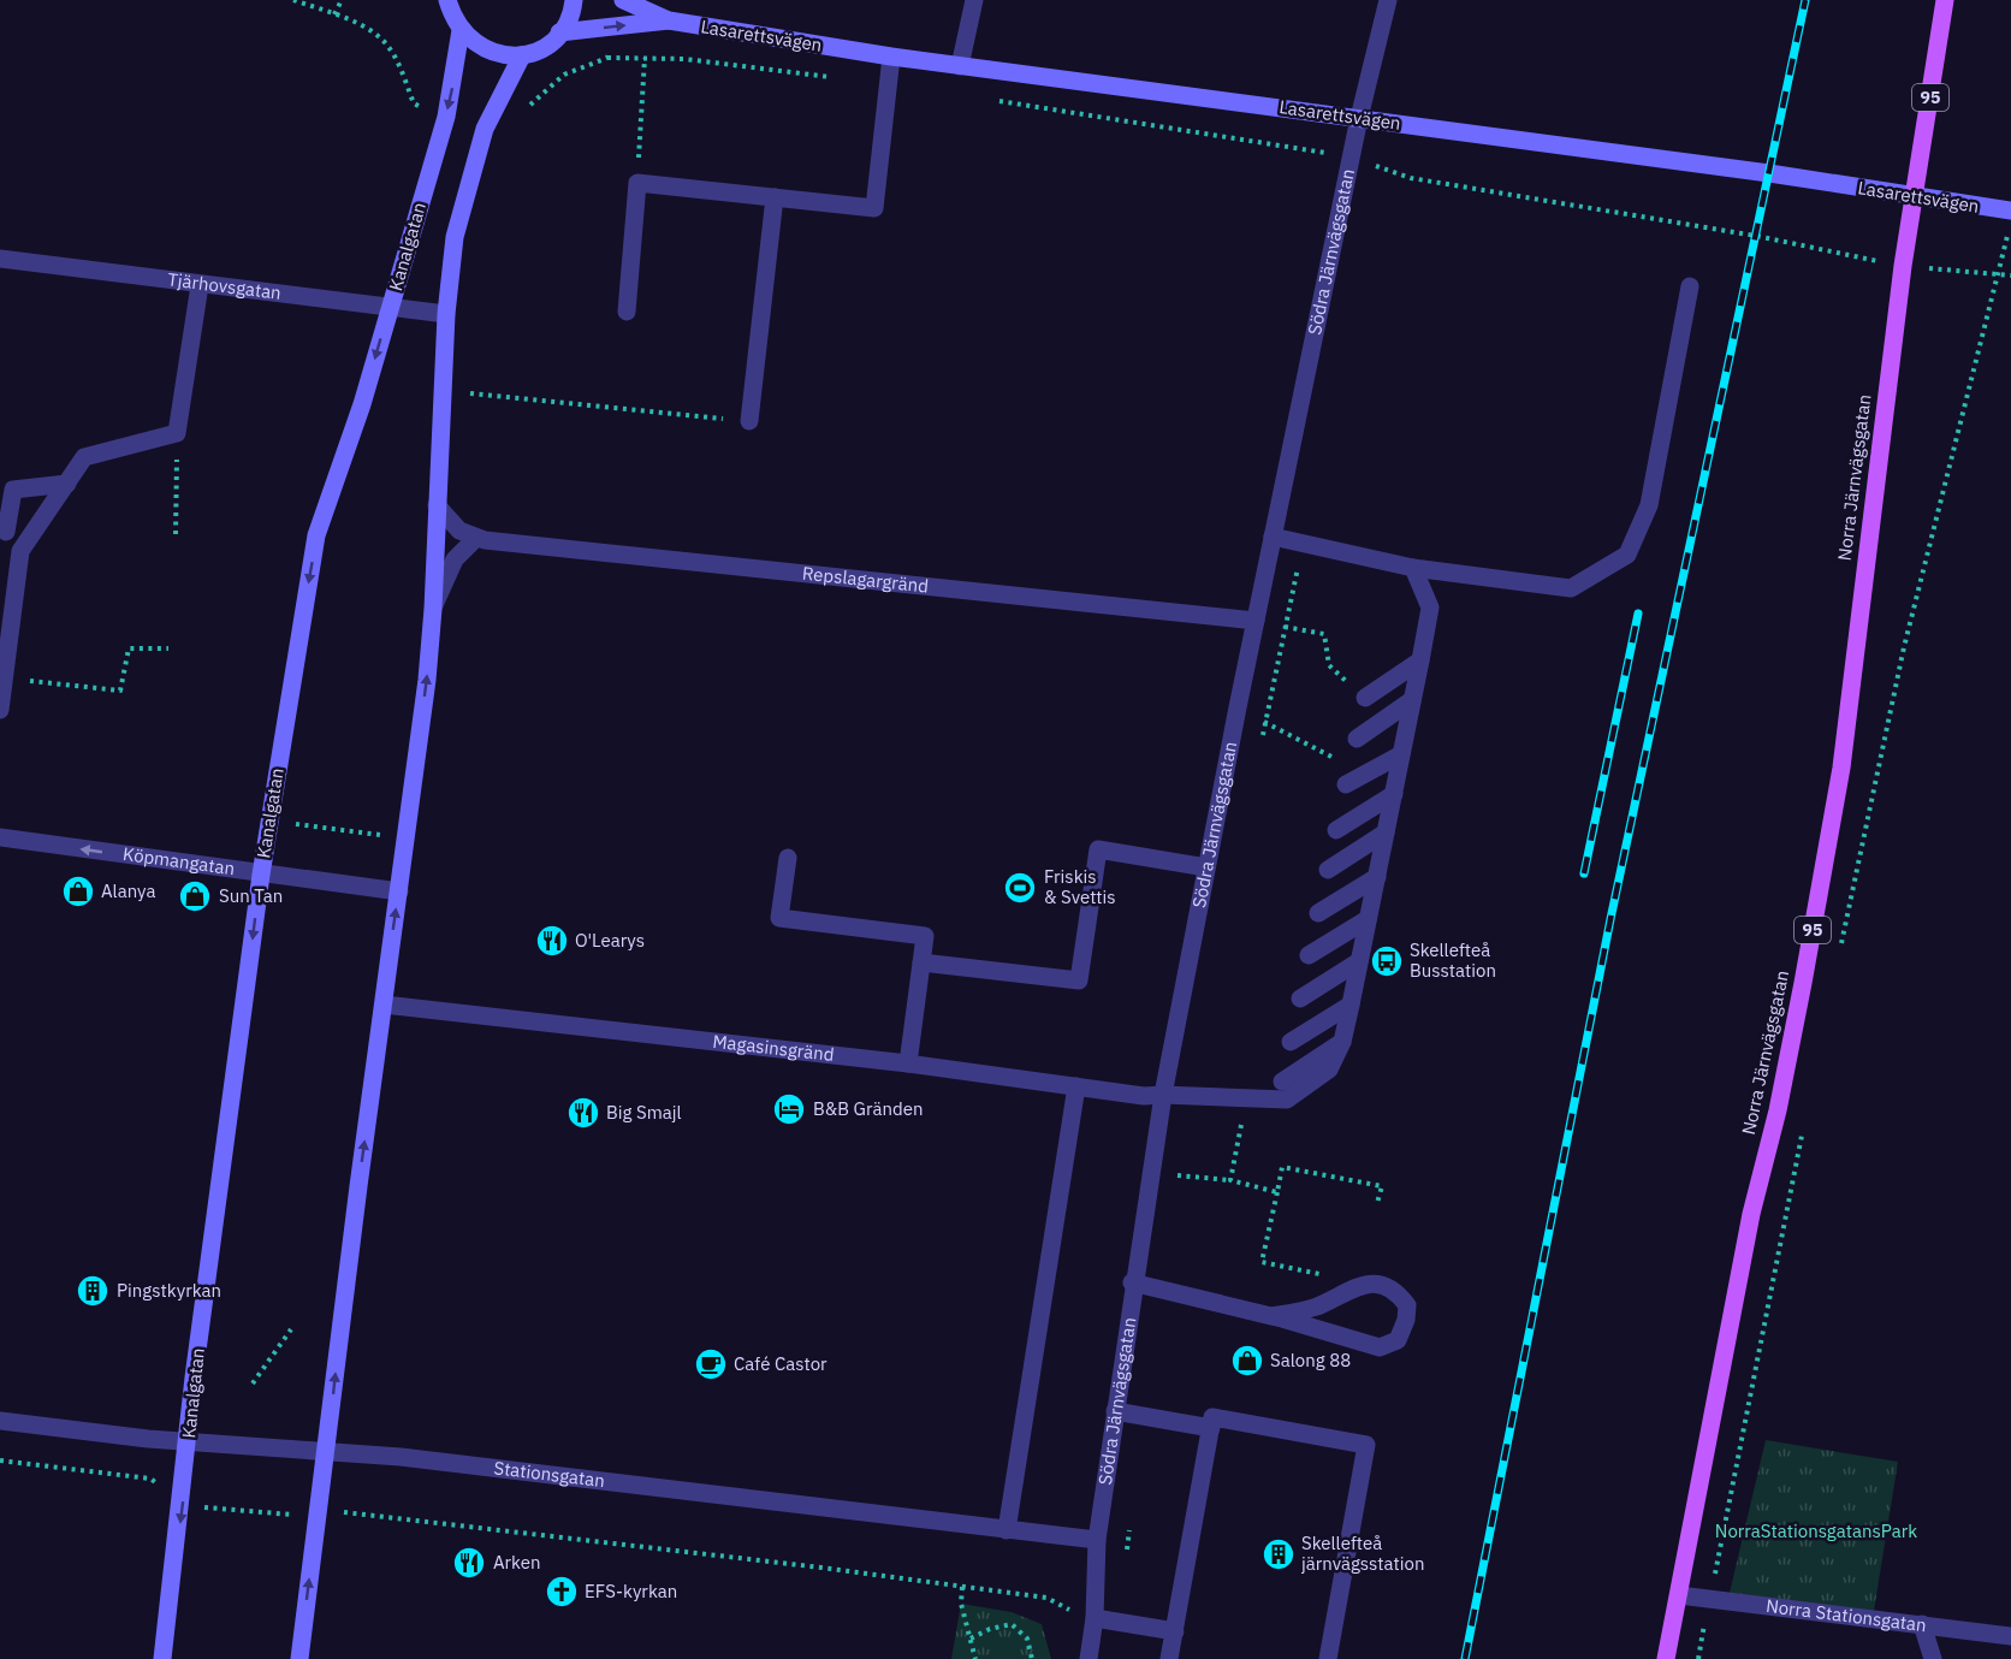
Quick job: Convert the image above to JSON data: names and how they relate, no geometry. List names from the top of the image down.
{
  "streets": {
    "main road": [
      "Lasarettsvägen",
      "95",
      "Kanalgatan",
      "Norra Järnvägsgatan"
    ],
    "street": [
      "Södra Järnvägsgatan",
      "Tjärhovsgatan",
      "Repslagargränd",
      "Köpmangatan",
      "Magasinsgränd",
      "Stationsgatan",
      "Norra Stationsgatan"
    ]
  },
  "crossings": [
    ["Lasarettsvägen", "95"],
    ["Lasarettsvägen", "Södra Järnvägsgatan"],
    ["Lasarettsvägen", "Norra Järnvägsgatan"],
    ["95", "Norra Järnvägsgatan"],
    ["Kanalgatan", "Tjärhovsgatan"],
    ["Kanalgatan", "Köpmangatan"],
    ["Kanalgatan", "Stationsgatan"],
    ["Södra Järnvägsgatan", "Repslagargränd"],
    ["Södra Järnvägsgatan", "Magasinsgränd"],
    ["Södra Järnvägsgatan", "Stationsgatan"],
    ["Norra Järnvägsgatan", "Norra Stationsgatan"]
  ],
  "one_way": ["Köpmangatan"],
  "parks": ["NorraStationsgatansPark"],
  "places": {
    "sports": ["Friskis & Svettis"],
    "shop": ["Alanya", "Sun Tan", "Salong 88"],
    "restaurant": ["O'Learys", "Big Smajl", "Arken"],
    "bus stop": ["Skellefteå Busstation"],
    "hotel": ["B&B Gränden"],
    "building": ["Pingstkyrkan", "Skellefteå järnvägsstation"],
    "cafe": ["Café Castor"],
    "church": ["EFS-kyrkan"]
  }
}
